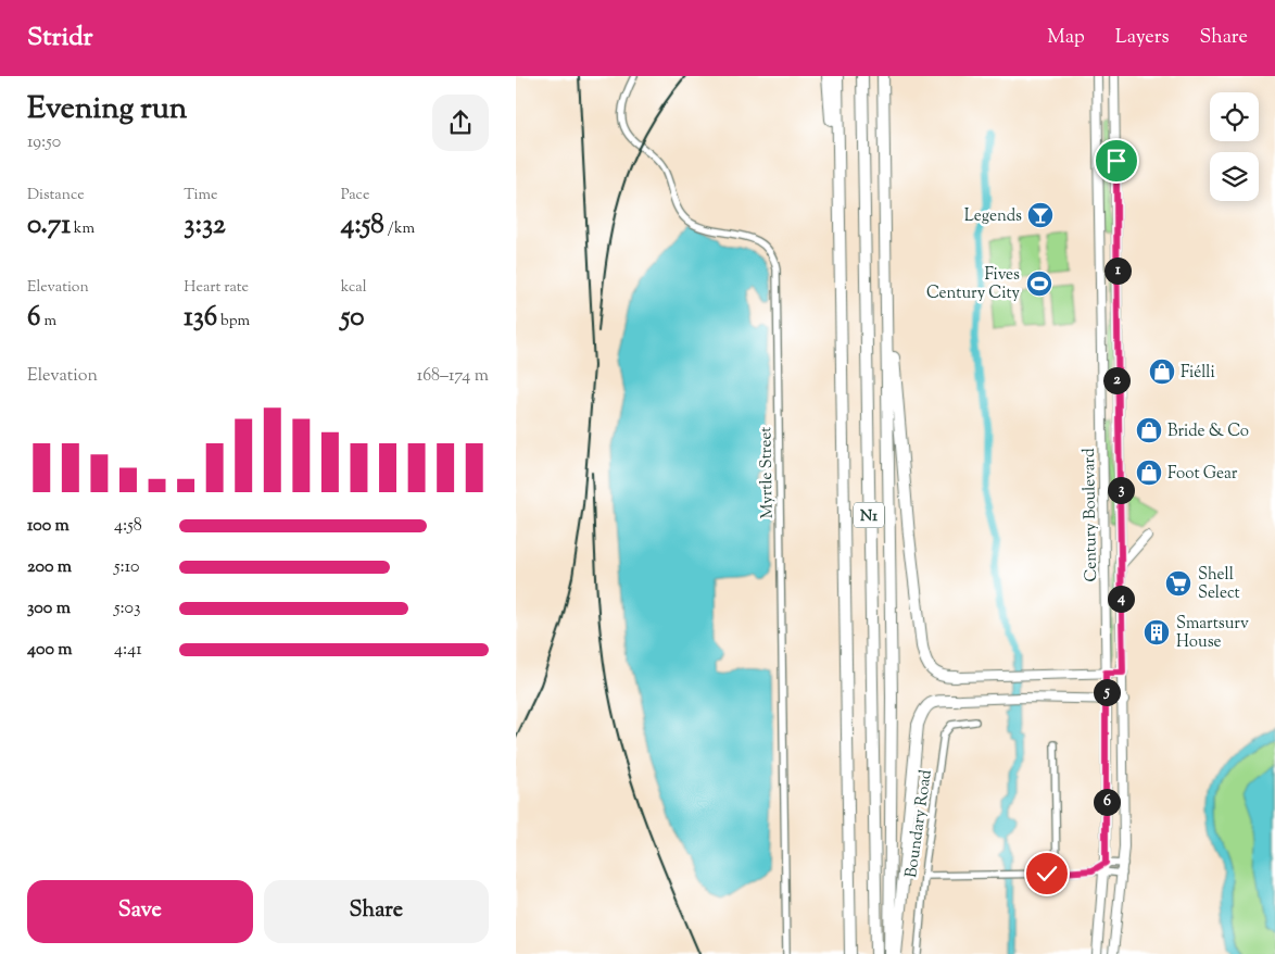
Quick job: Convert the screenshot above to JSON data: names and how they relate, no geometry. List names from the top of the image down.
{
  "streets": {
    "highway": ["N1"],
    "main road": ["Century Boulevard"],
    "street": ["Myrtle Street", "Boundary Road"]
  },
  "places": {
    "bar": ["Legends"],
    "sports": ["Fives Century City"],
    "shop": ["Fiélli", "Bride & Co", "Foot Gear"],
    "supermarket": ["Shell Select"],
    "building": ["Smartsurv House"]
  },
  "page": {
    "header": "Stridr",
    "nav": ["Map", "Layers", "Share"],
    "heading": ["Evening run", "19:50"],
    "stats": [
      ["Distance", "0.71 km"],
      ["Time", "3:32"],
      ["Pace", "4:58 /km"],
      ["Elevation", "6 m"],
      ["Heart rate", "136 bpm"],
      ["kcal", "50"]
    ],
    "pins": [
      "1",
      "2",
      "3",
      "4",
      "5",
      "6"
    ],
    "chart": ["Elevation", "168–174 m"],
    "list": [
      {
        "name": "100 m",
        "note": "4:58"
      },
      {
        "name": "200 m",
        "note": "5:10"
      },
      {
        "name": "300 m",
        "note": "5:03"
      },
      {
        "name": "400 m",
        "note": "4:41"
      }
    ],
    "buttons": ["Save", "Share"]
  }
}
